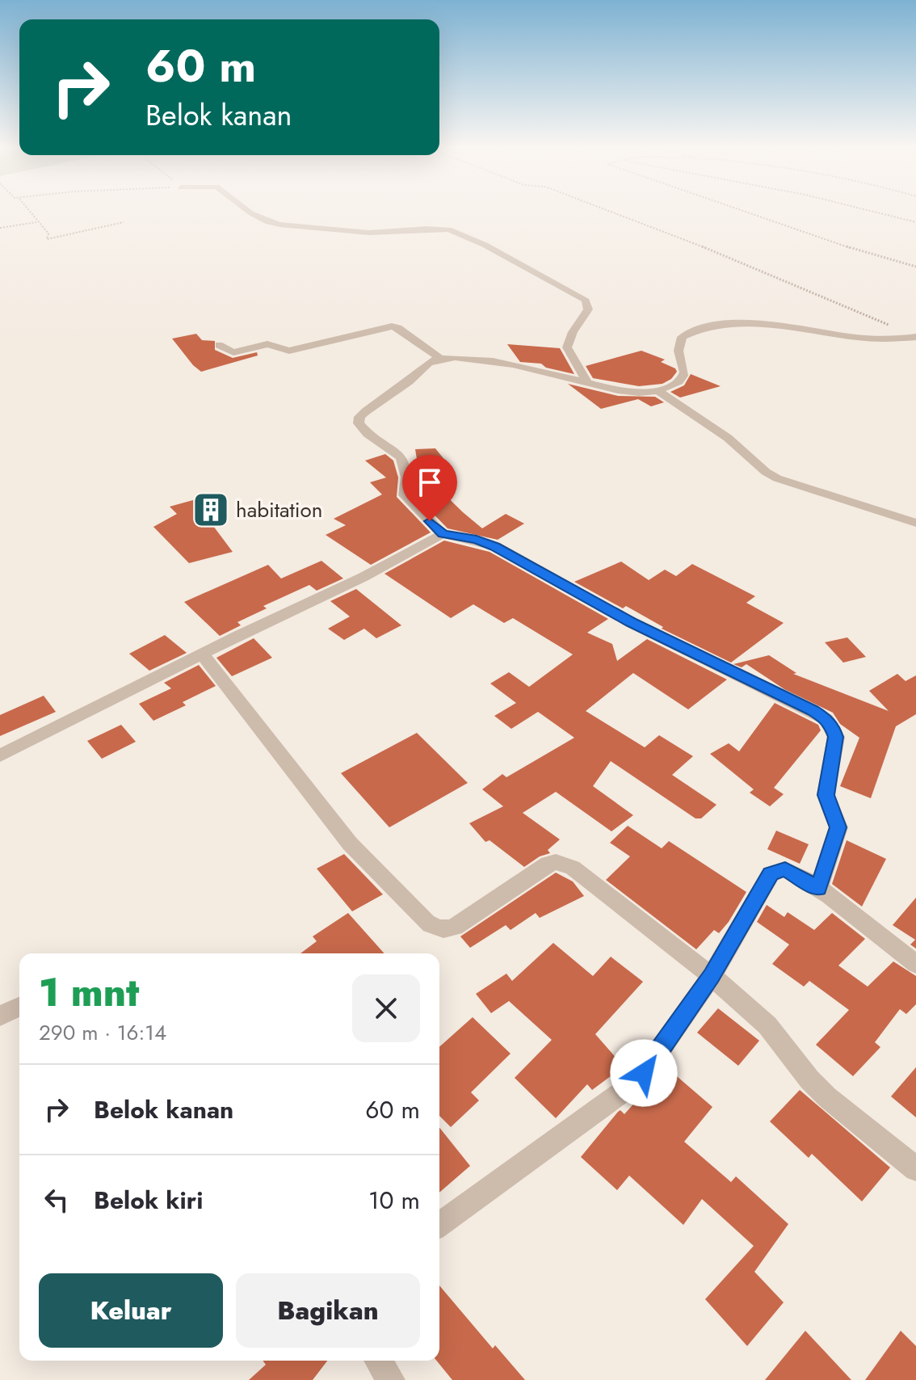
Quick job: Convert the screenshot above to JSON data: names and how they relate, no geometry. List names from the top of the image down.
{
  "places": {
    "building": ["habitation"]
  },
  "page": {
    "turn": ["60 m", "Belok kanan"],
    "heading": ["1 mnt", "290 m · 16:14"],
    "list": [
      {
        "name": "Belok kanan",
        "value": "60 m"
      },
      {
        "name": "Belok kiri",
        "value": "10 m"
      }
    ],
    "buttons": ["Keluar", "Bagikan"]
  }
}
